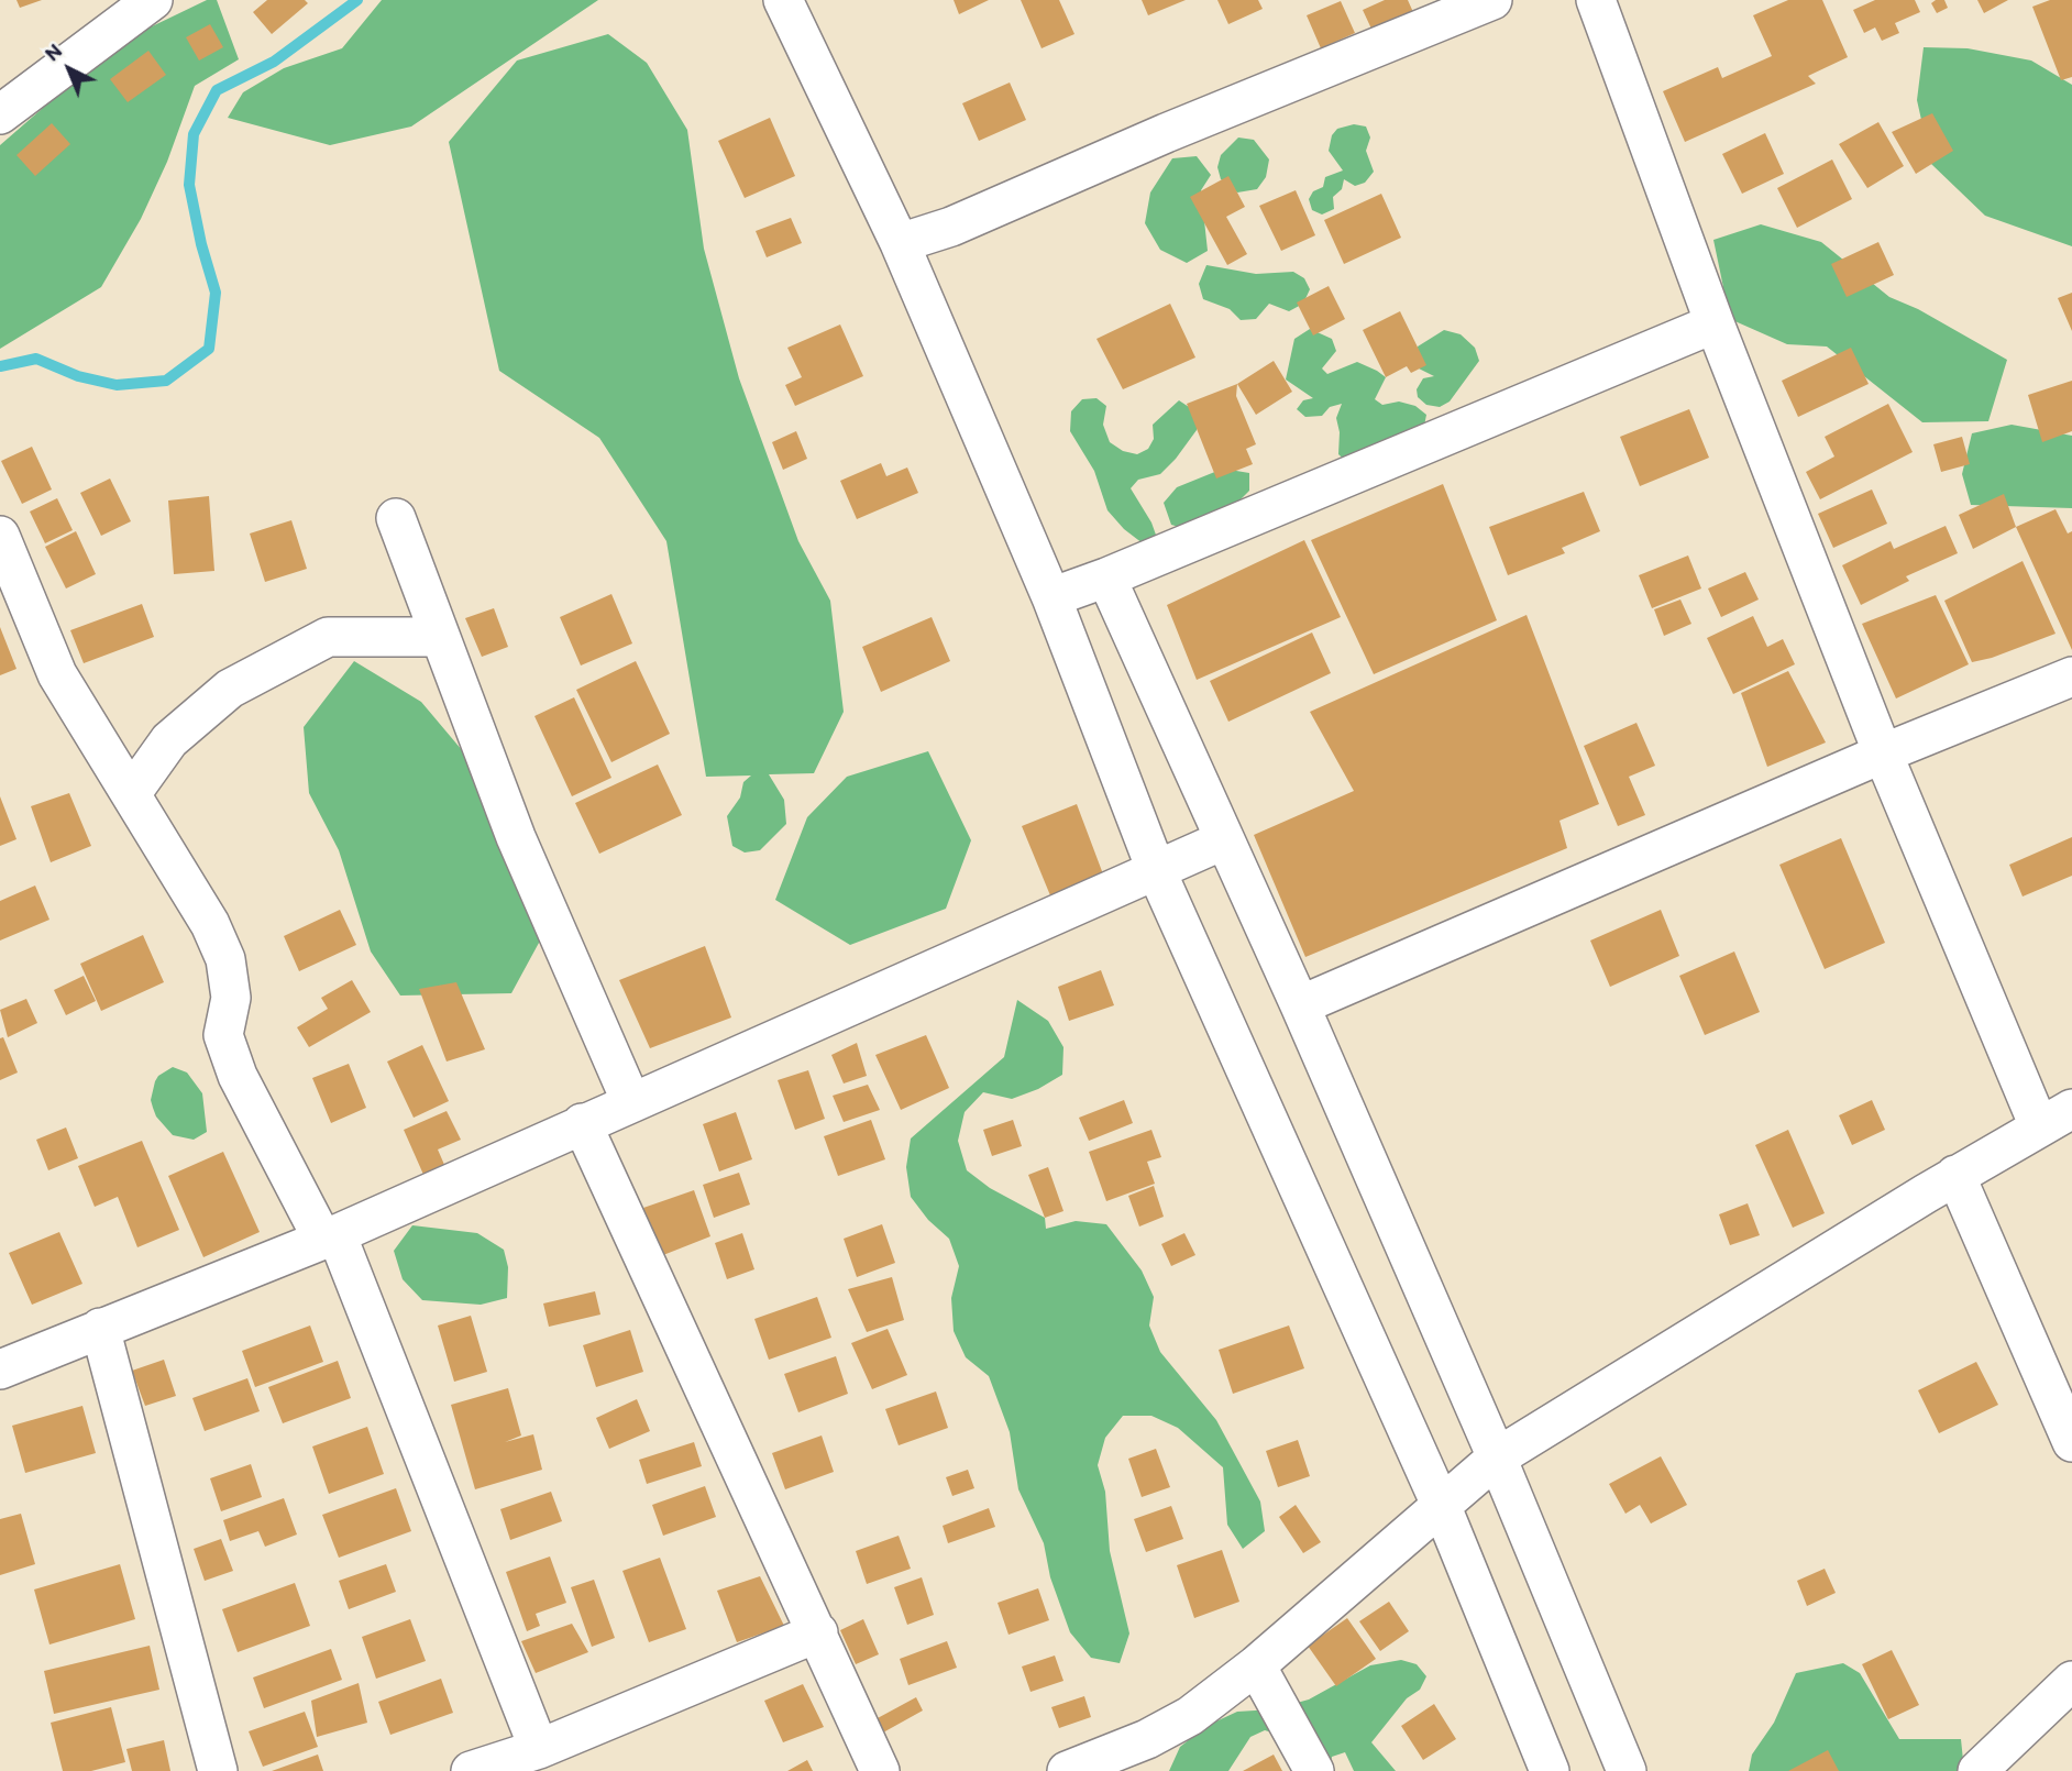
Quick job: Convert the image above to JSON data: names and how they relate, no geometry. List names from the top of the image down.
{
  "north": "top left"
}
